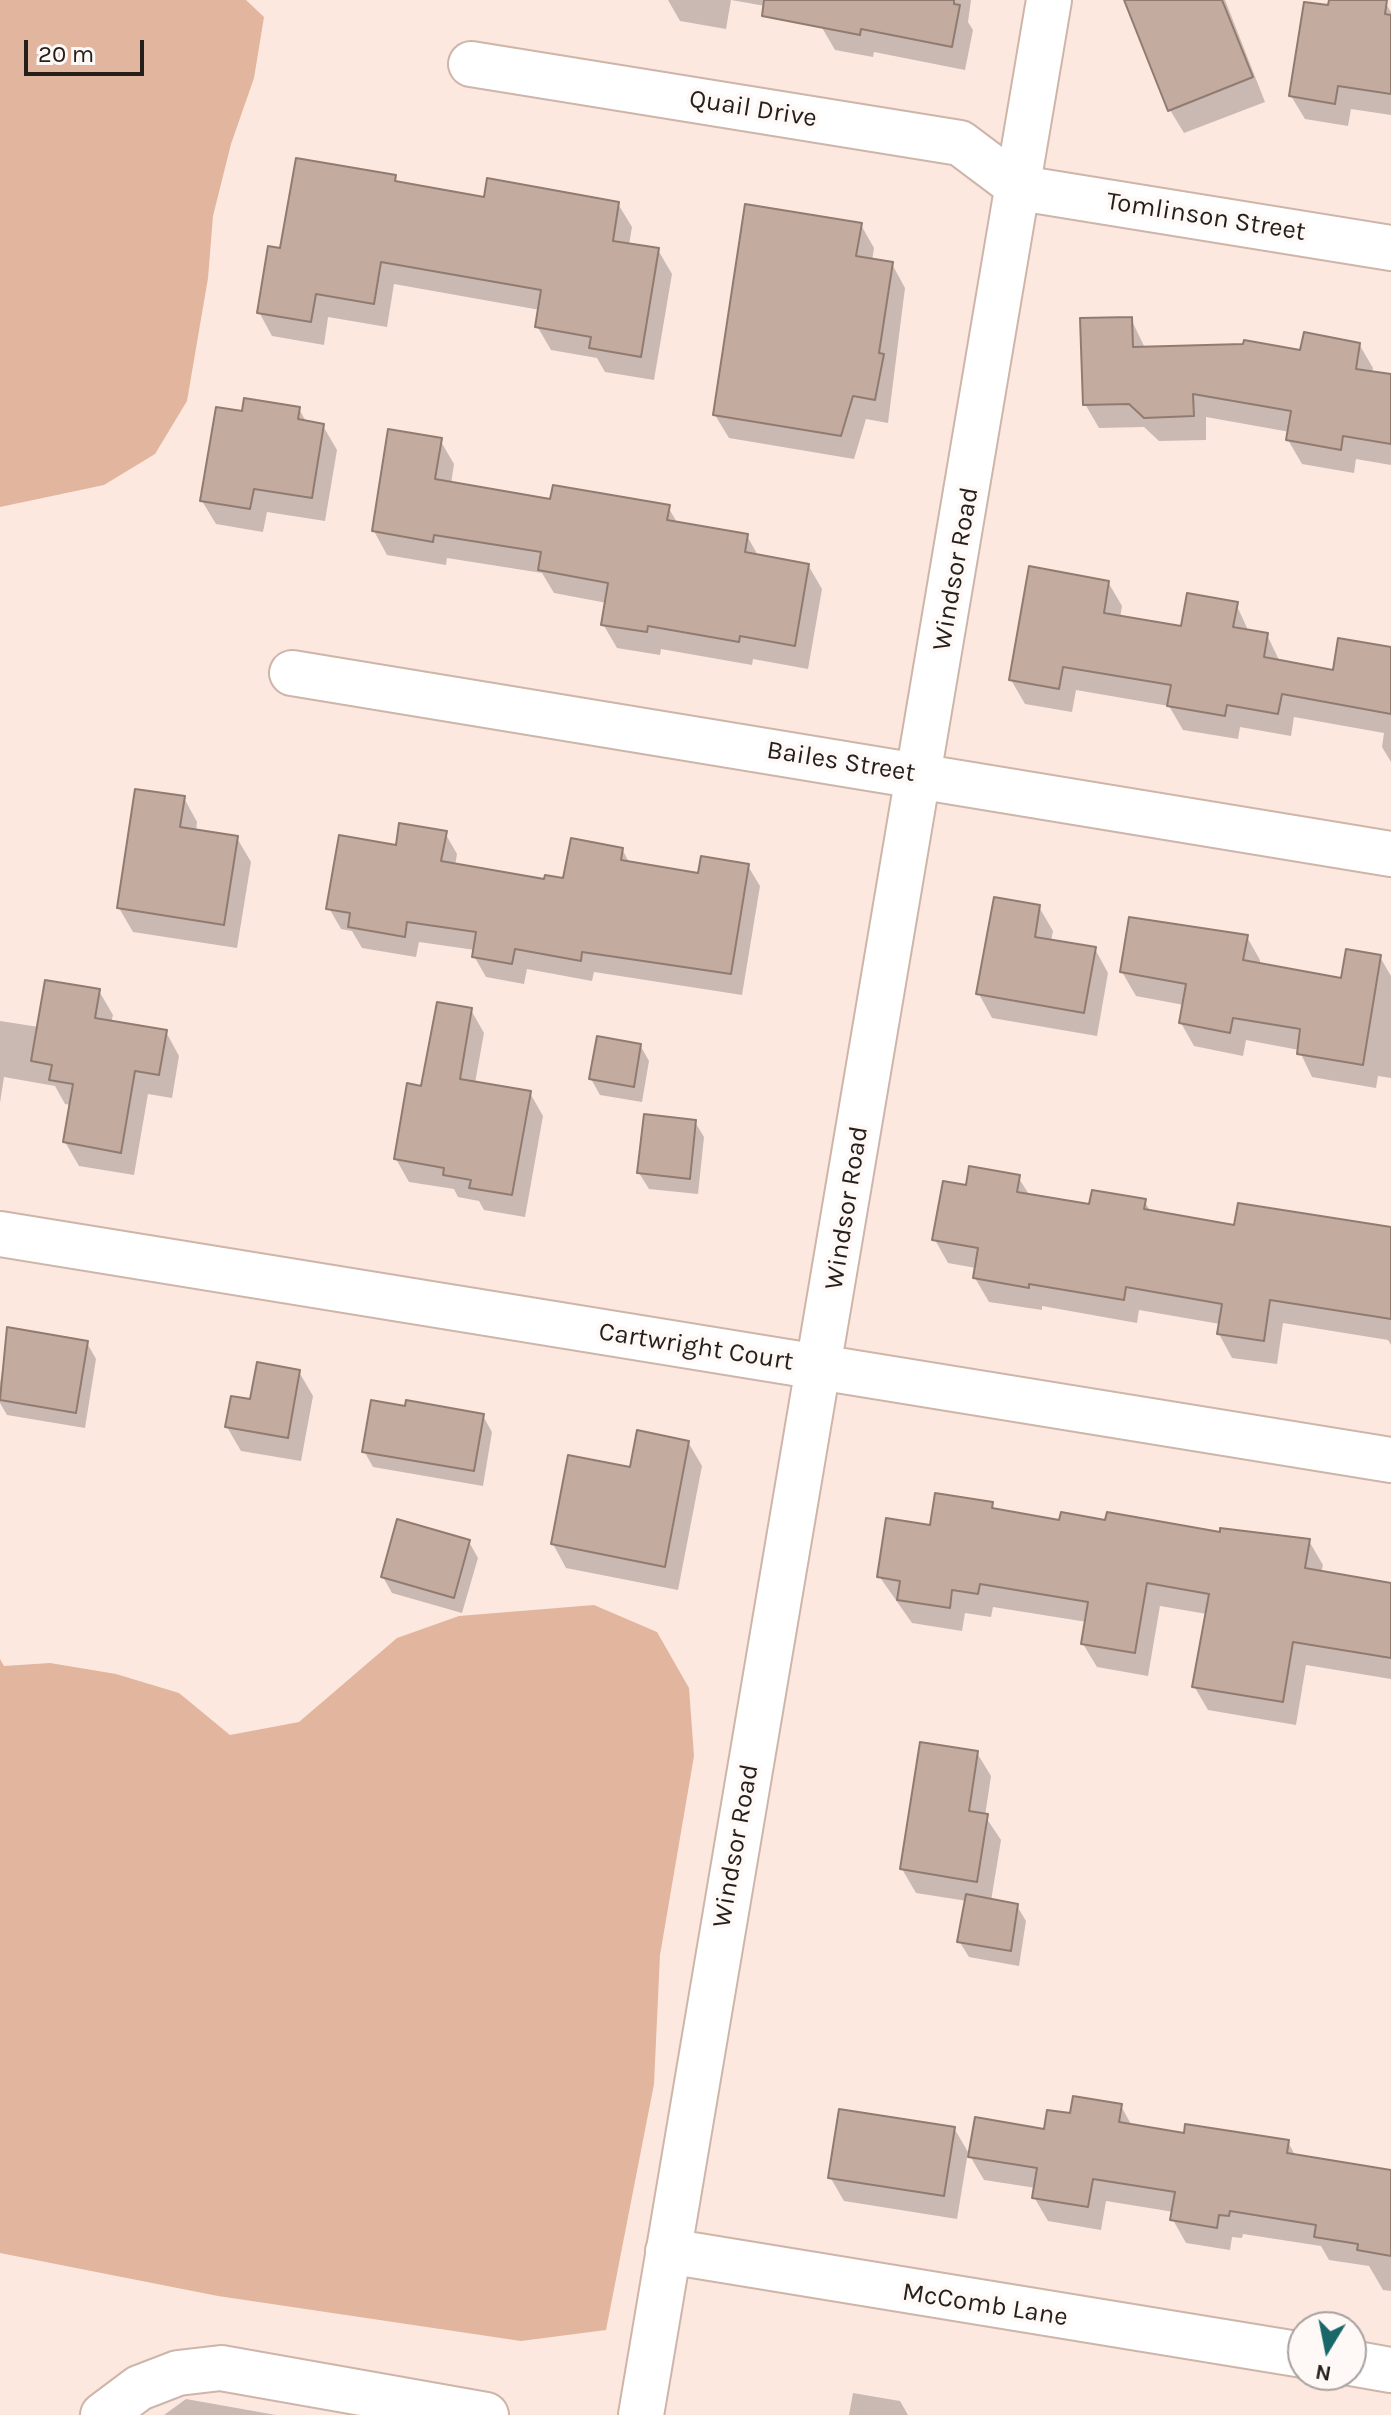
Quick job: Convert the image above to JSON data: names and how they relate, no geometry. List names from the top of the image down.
{
  "streets": {
    "street": [
      "Quail Drive",
      "Tomlinson Street",
      "Windsor Road",
      "Bailes Street",
      "Cartwright Court",
      "McComb Lane"
    ]
  },
  "crossings": [
    ["Quail Drive", "Tomlinson Street"],
    ["Quail Drive", "Windsor Road"],
    ["Tomlinson Street", "Windsor Road"],
    ["Windsor Road", "Bailes Street"],
    ["Windsor Road", "Cartwright Court"],
    ["Windsor Road", "McComb Lane"]
  ],
  "scale_bar": "20 m",
  "north": "bottom"
}
